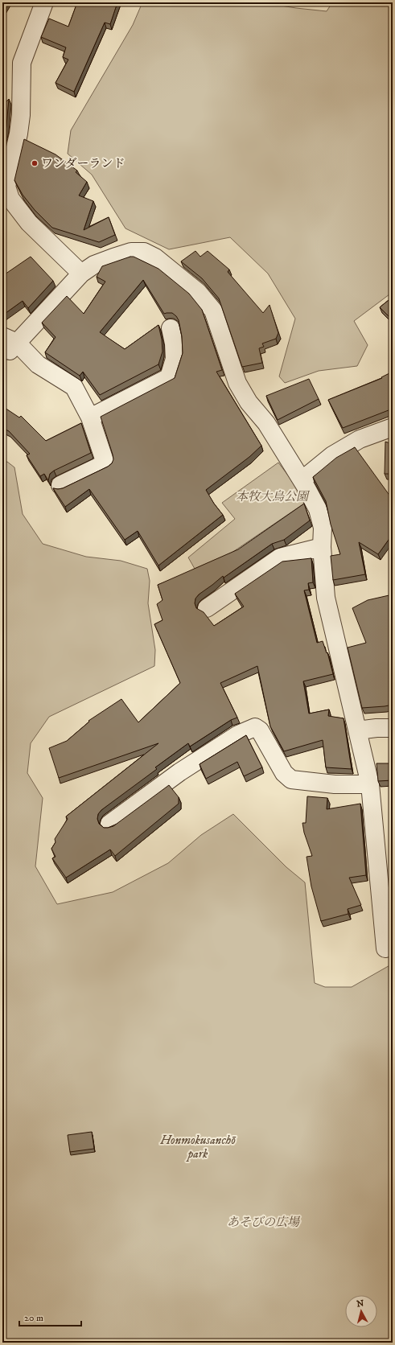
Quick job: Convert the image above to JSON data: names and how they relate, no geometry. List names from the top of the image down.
{
  "parks": ["本牧大鳥公園", "Honmokusanchō park", "あそびの広場"],
  "places": ["ワンダーランド"],
  "scale_bar": "20 m",
  "north": "top"
}
